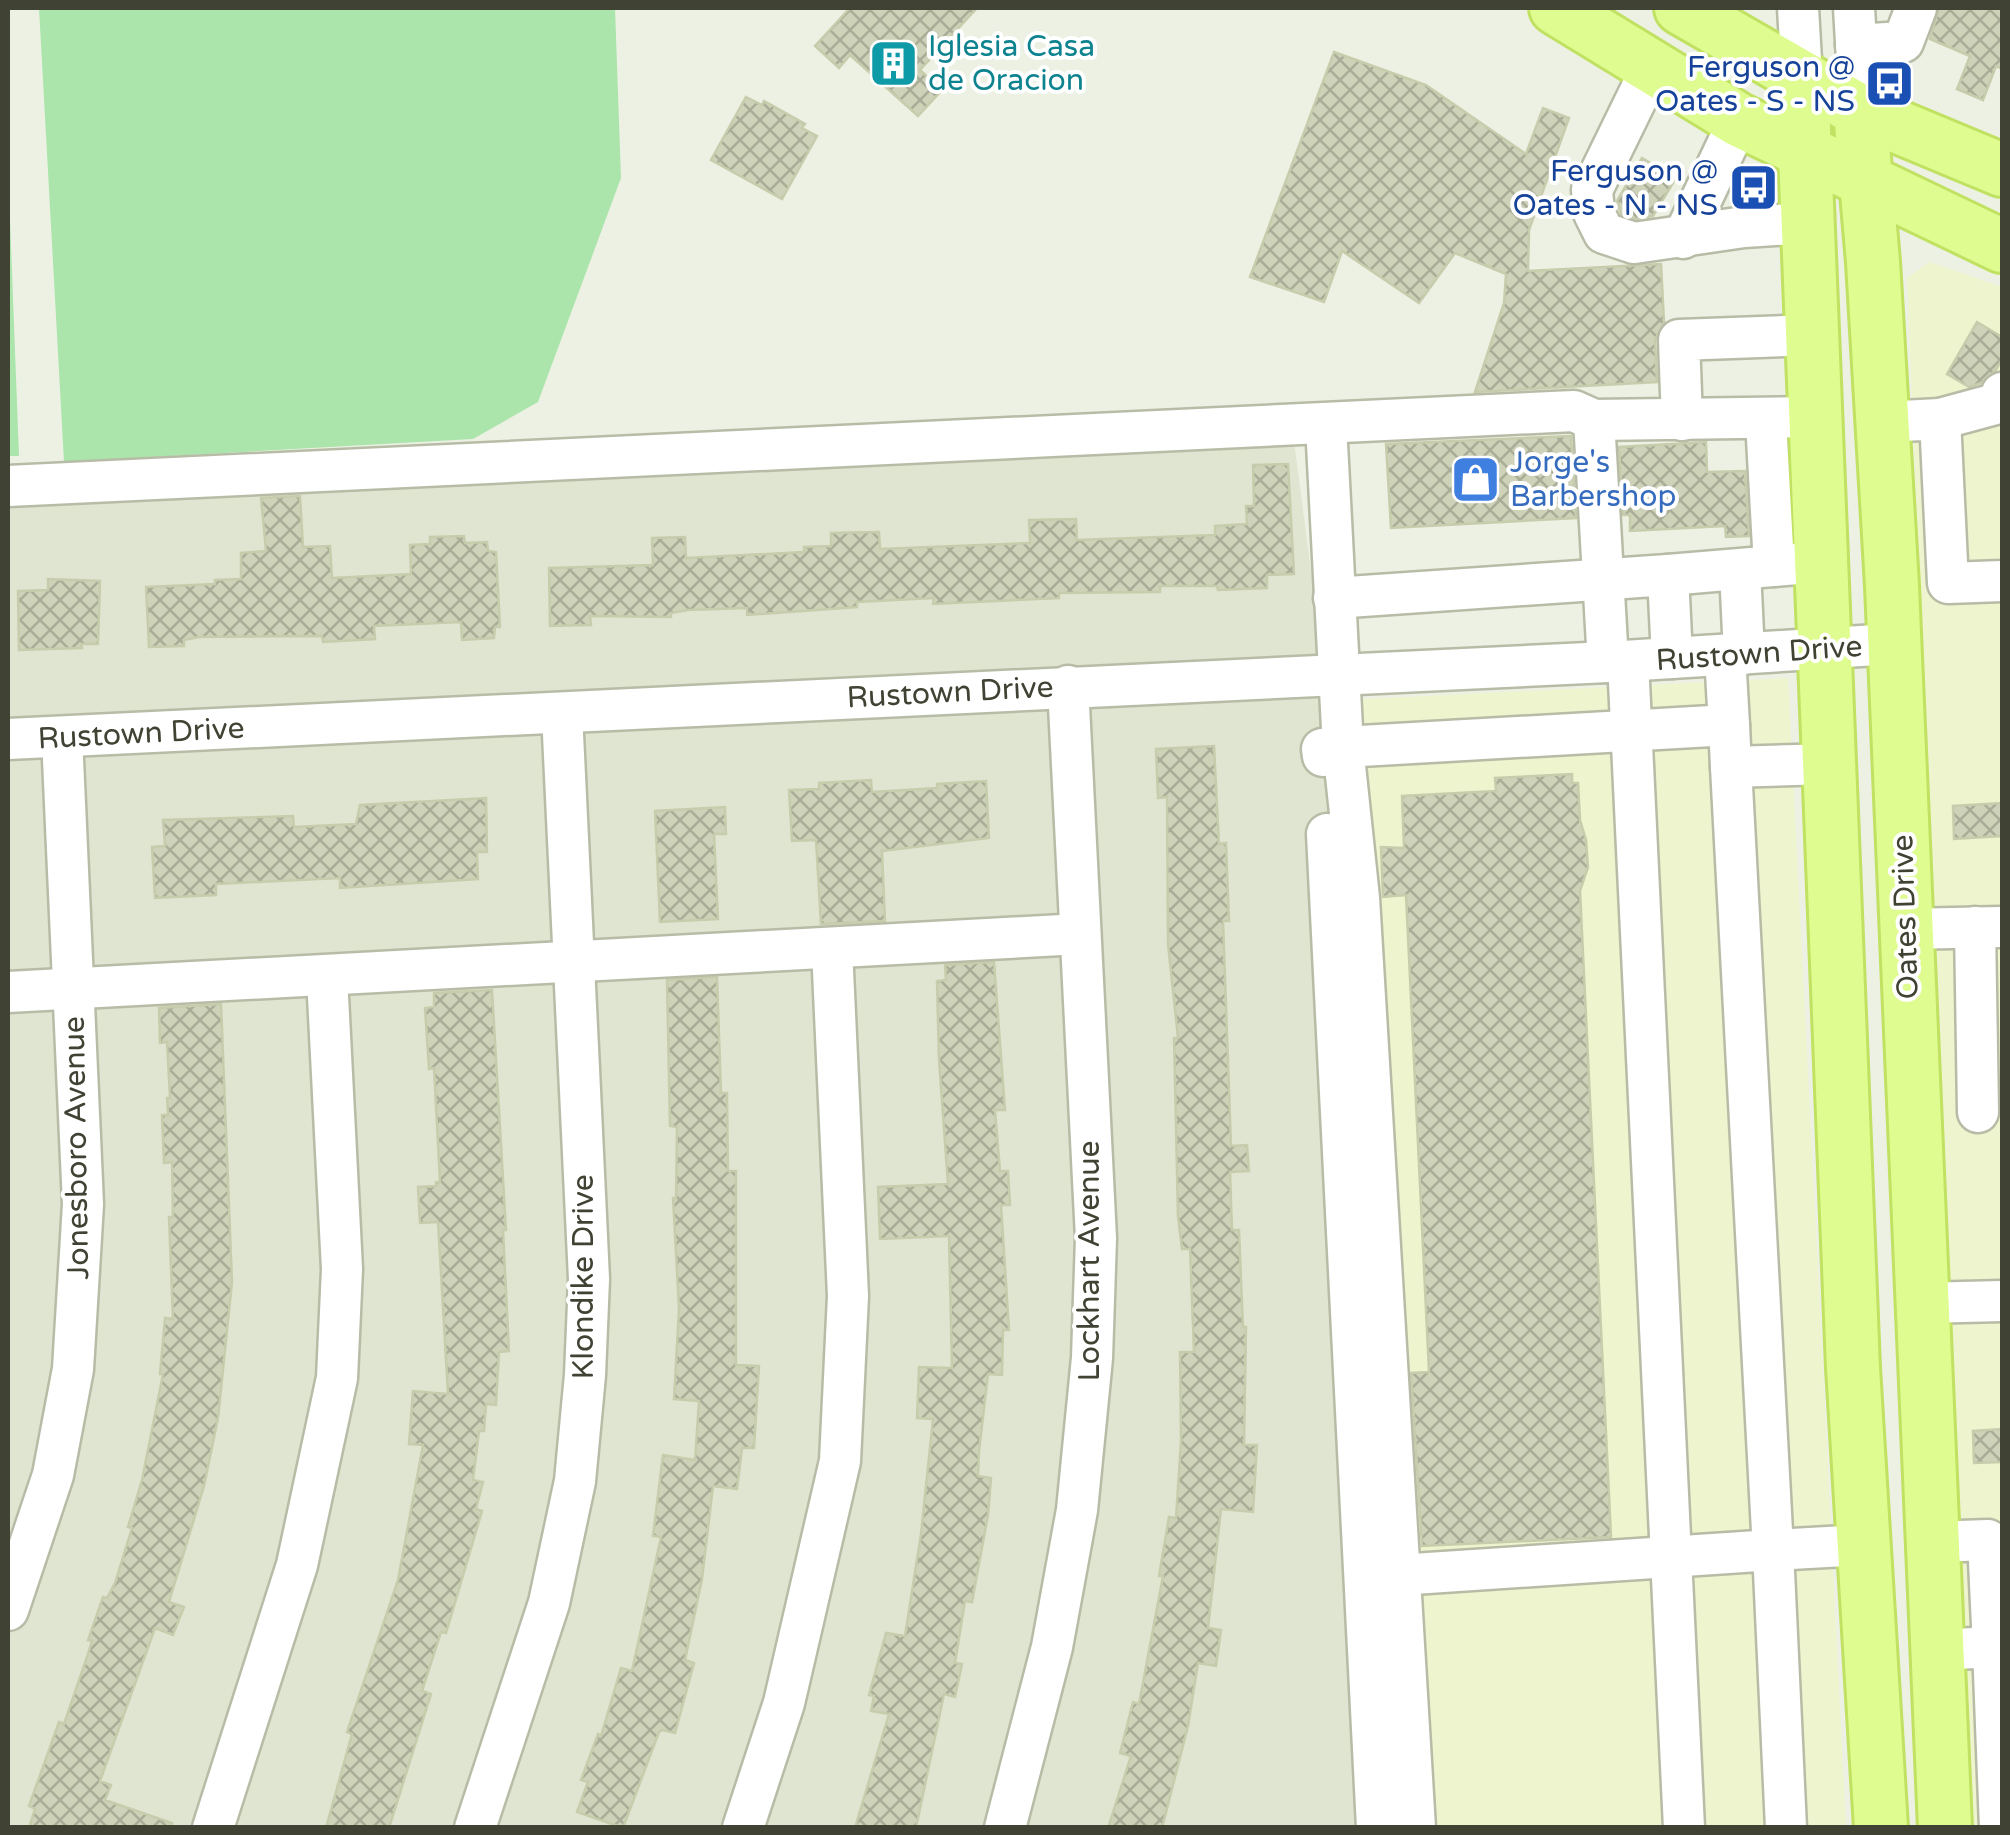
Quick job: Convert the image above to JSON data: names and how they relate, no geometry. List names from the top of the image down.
{
  "streets": {
    "main road": ["Oates Drive"],
    "street": [
      "Rustown Drive",
      "Jonesboro Avenue",
      "Lockhart Avenue",
      "Klondike Drive"
    ]
  },
  "crossings": [
    ["Rustown Drive", "Oates Drive"],
    ["Rustown Drive", "Jonesboro Avenue"],
    ["Rustown Drive", "Lockhart Avenue"],
    ["Rustown Drive", "Klondike Drive"]
  ],
  "places": {
    "building": ["Iglesia Casa de Oracion"],
    "bus stop": ["Ferguson @ Oates - S - NS", "Ferguson @ Oates - N - NS"],
    "shop": ["Jorge's Barbershop"]
  }
}
